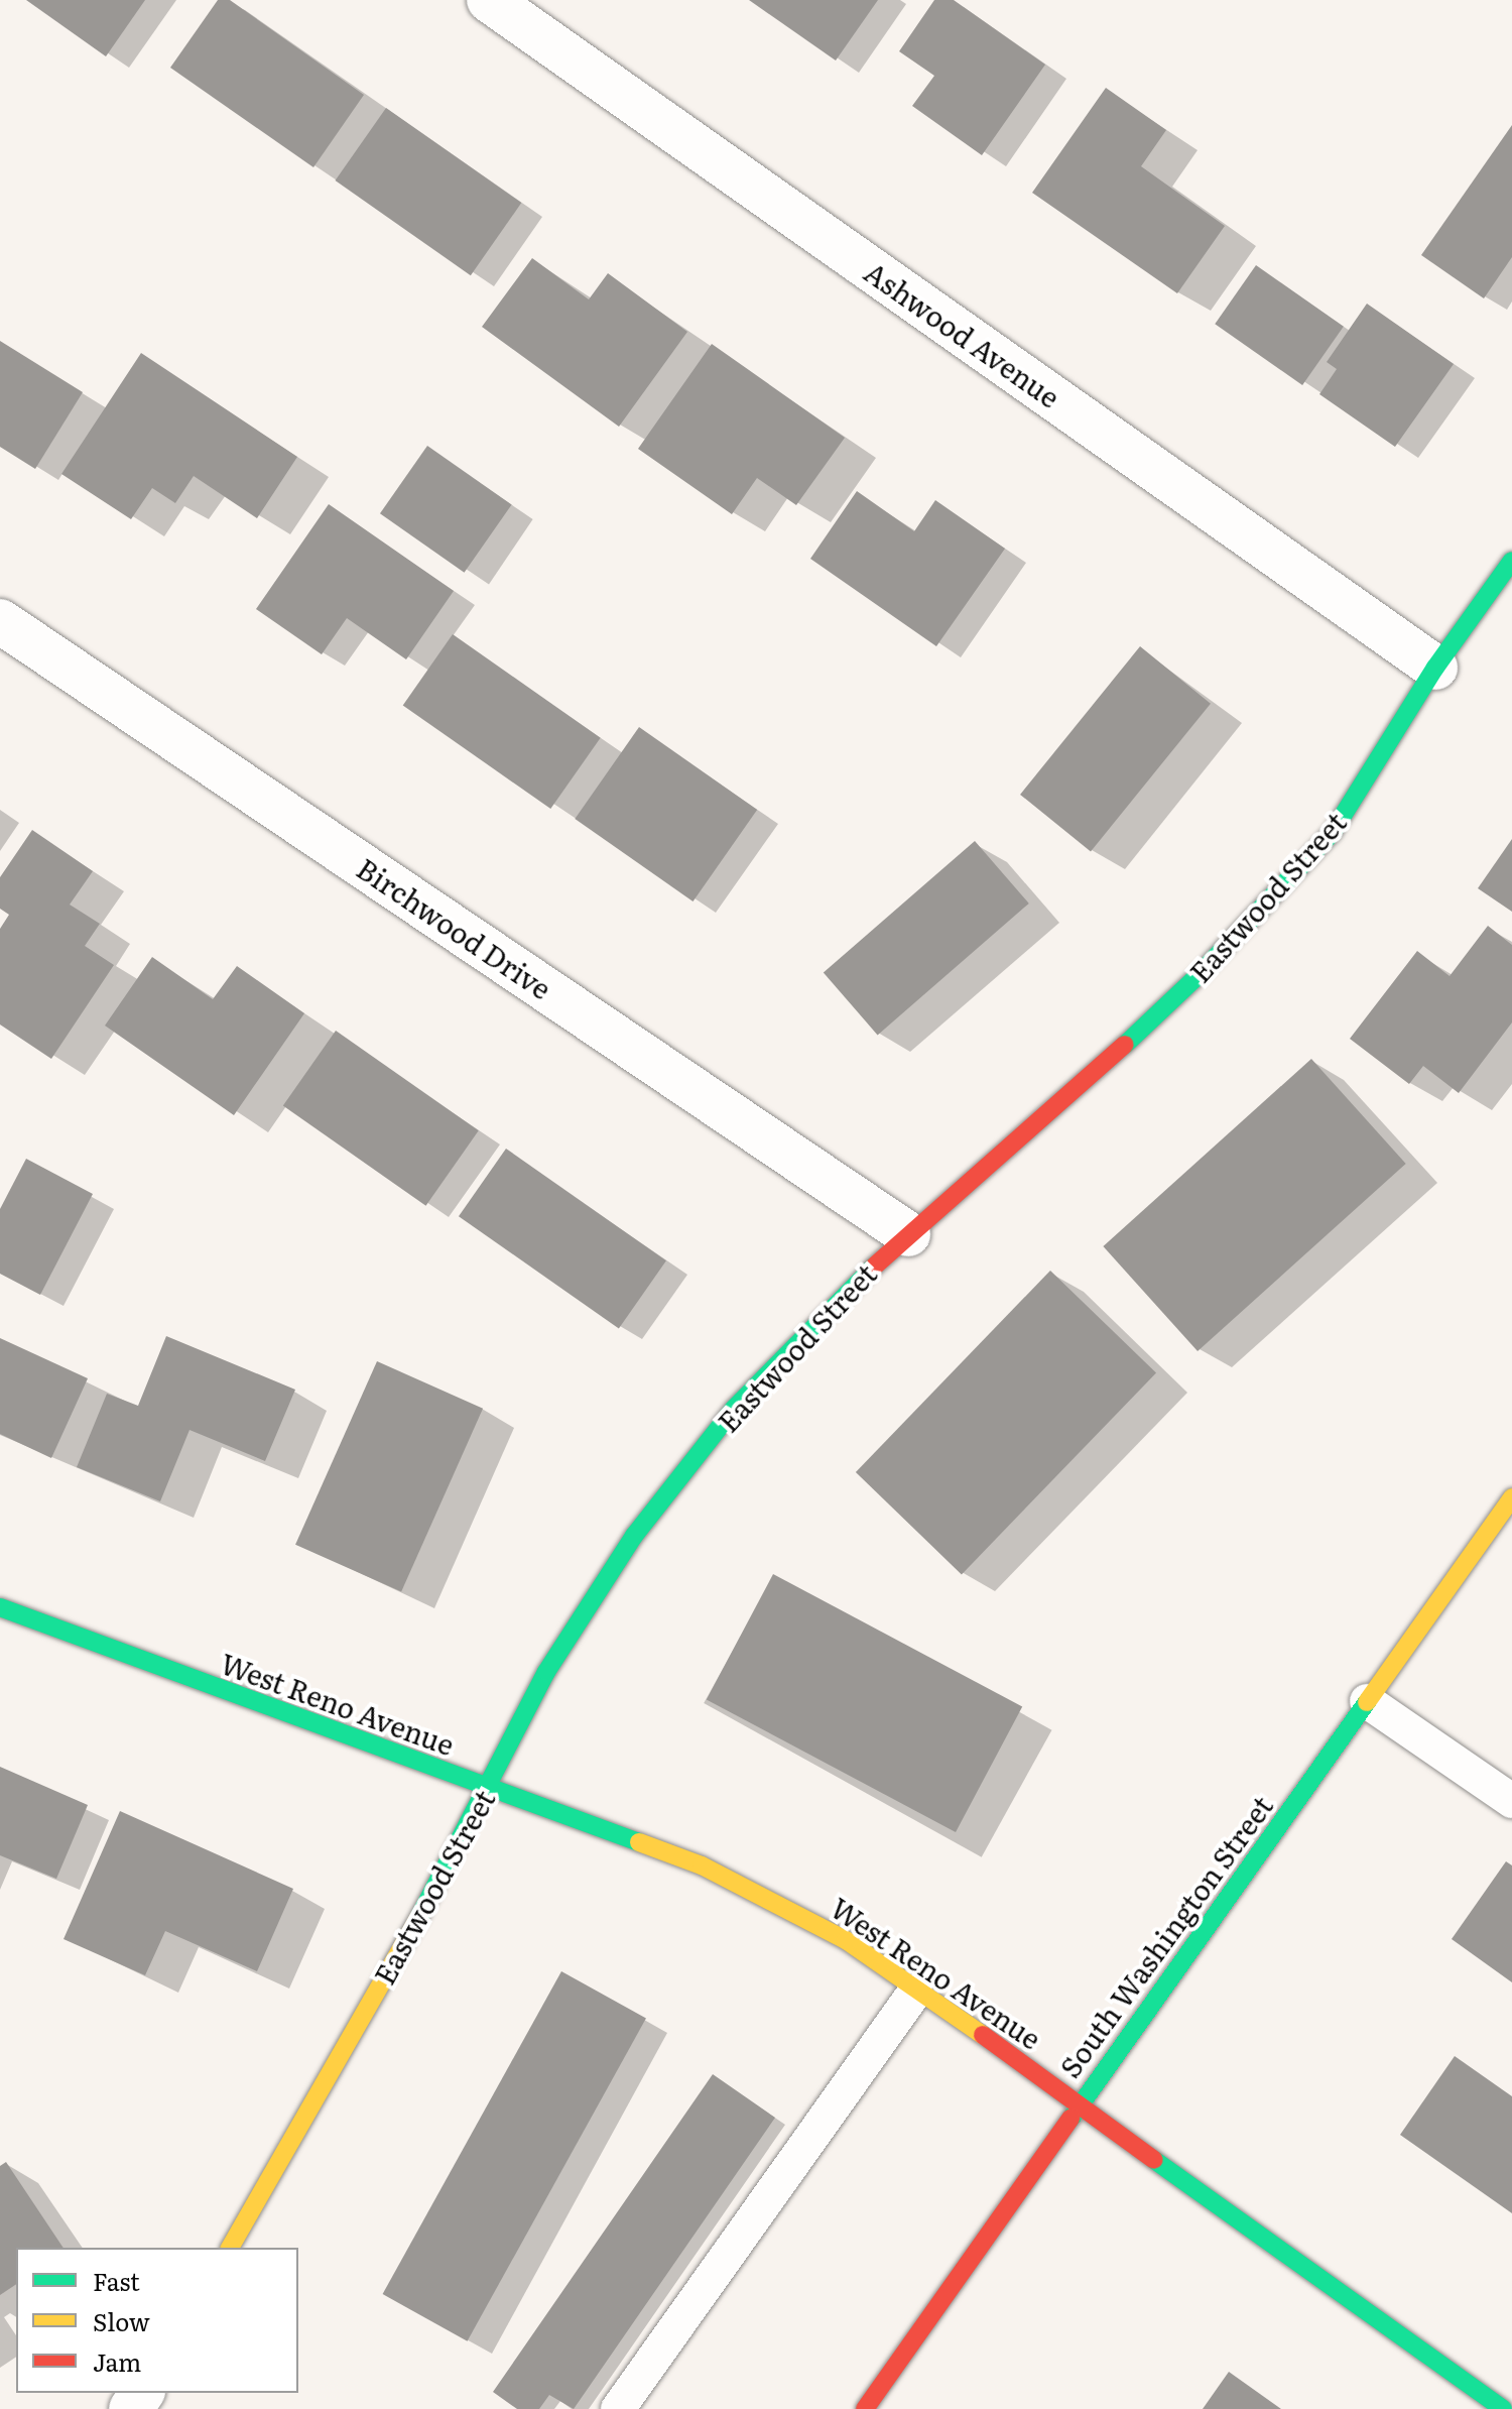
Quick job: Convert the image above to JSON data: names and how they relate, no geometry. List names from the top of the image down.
{
  "streets": {
    "street": [
      "Ashwood Avenue",
      "Eastwood Street",
      "Birchwood Drive",
      "West Reno Avenue",
      "South Washington Street"
    ]
  },
  "crossings": [
    ["Ashwood Avenue", "Eastwood Street"],
    ["Eastwood Street", "Birchwood Drive"],
    ["Eastwood Street", "West Reno Avenue"],
    ["West Reno Avenue", "South Washington Street"]
  ],
  "legend": ["Fast", "Slow", "Jam"]
}
